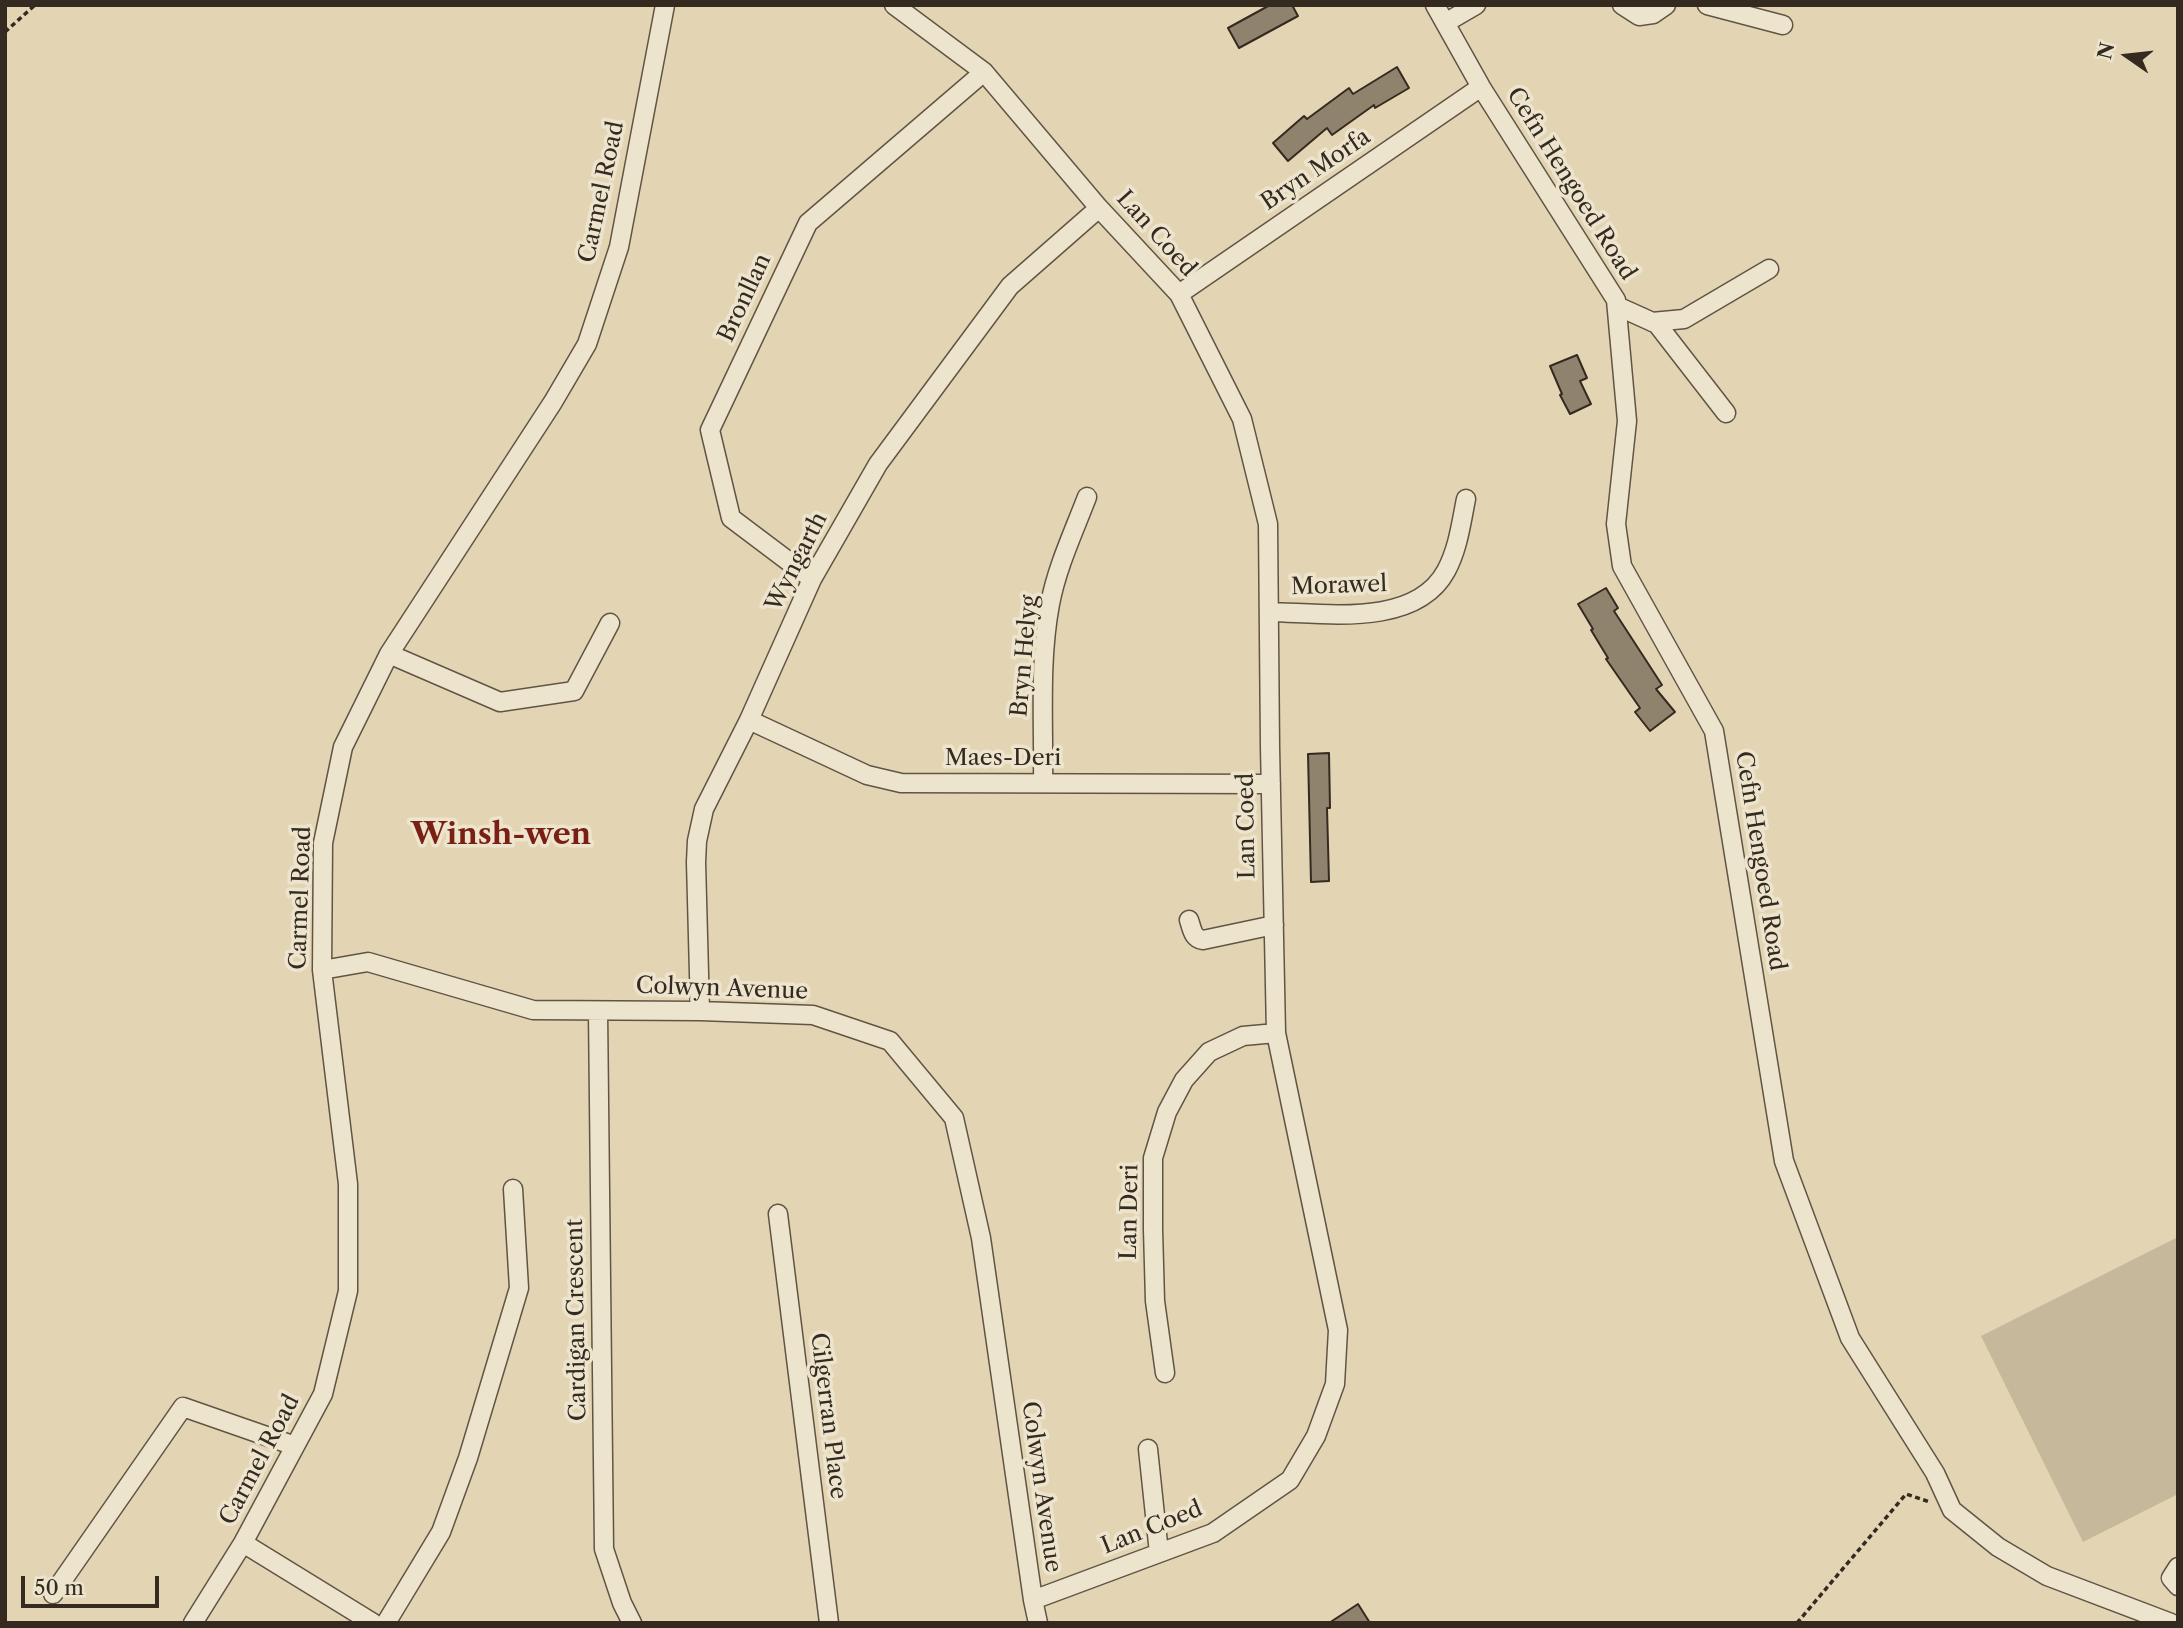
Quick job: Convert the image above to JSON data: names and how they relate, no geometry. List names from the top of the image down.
{
  "streets": {
    "street": [
      "Bryn Morfa",
      "Cefn Hengoed Road",
      "Carmel Road",
      "Lan Coed",
      "Bronllan",
      "Wyngarth",
      "Morawel",
      "Bryn Helyg",
      "Maes-Deri",
      "Colwyn Avenue",
      "Lan Deri",
      "Cardigan Crescent",
      "Cilgerran Place"
    ]
  },
  "crossings": [
    ["Bryn Morfa", "Cefn Hengoed Road"],
    ["Bryn Morfa", "Lan Coed"],
    ["Carmel Road", "Colwyn Avenue"],
    ["Lan Coed", "Bronllan"],
    ["Lan Coed", "Wyngarth"],
    ["Lan Coed", "Morawel"],
    ["Lan Coed", "Maes-Deri"],
    ["Lan Coed", "Colwyn Avenue"],
    ["Lan Coed", "Lan Deri"],
    ["Bronllan", "Wyngarth"],
    ["Wyngarth", "Maes-Deri"],
    ["Wyngarth", "Colwyn Avenue"],
    ["Bryn Helyg", "Maes-Deri"],
    ["Colwyn Avenue", "Cardigan Crescent"]
  ],
  "districts": ["Winsh-wen"],
  "scale_bar": "50 m",
  "north": "left"
}
